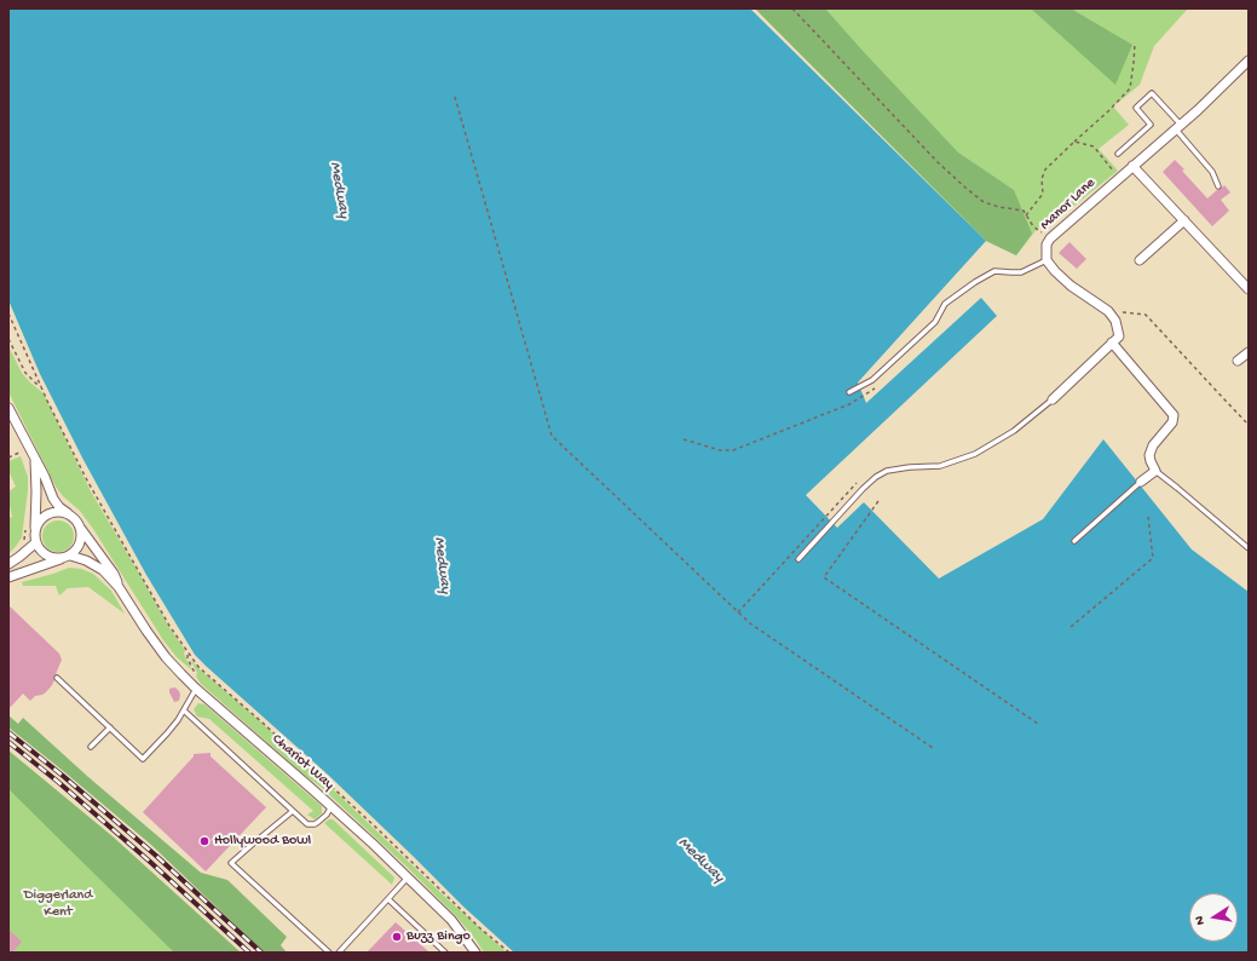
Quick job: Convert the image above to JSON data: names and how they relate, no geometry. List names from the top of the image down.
{
  "streets": {
    "street": ["Manor Lane", "Chariot Way"]
  },
  "water": ["Medway"],
  "parks": ["Diggerland Kent"],
  "places": ["Hollywood Bowl", "Buzz Bingo"],
  "north": "left"
}
